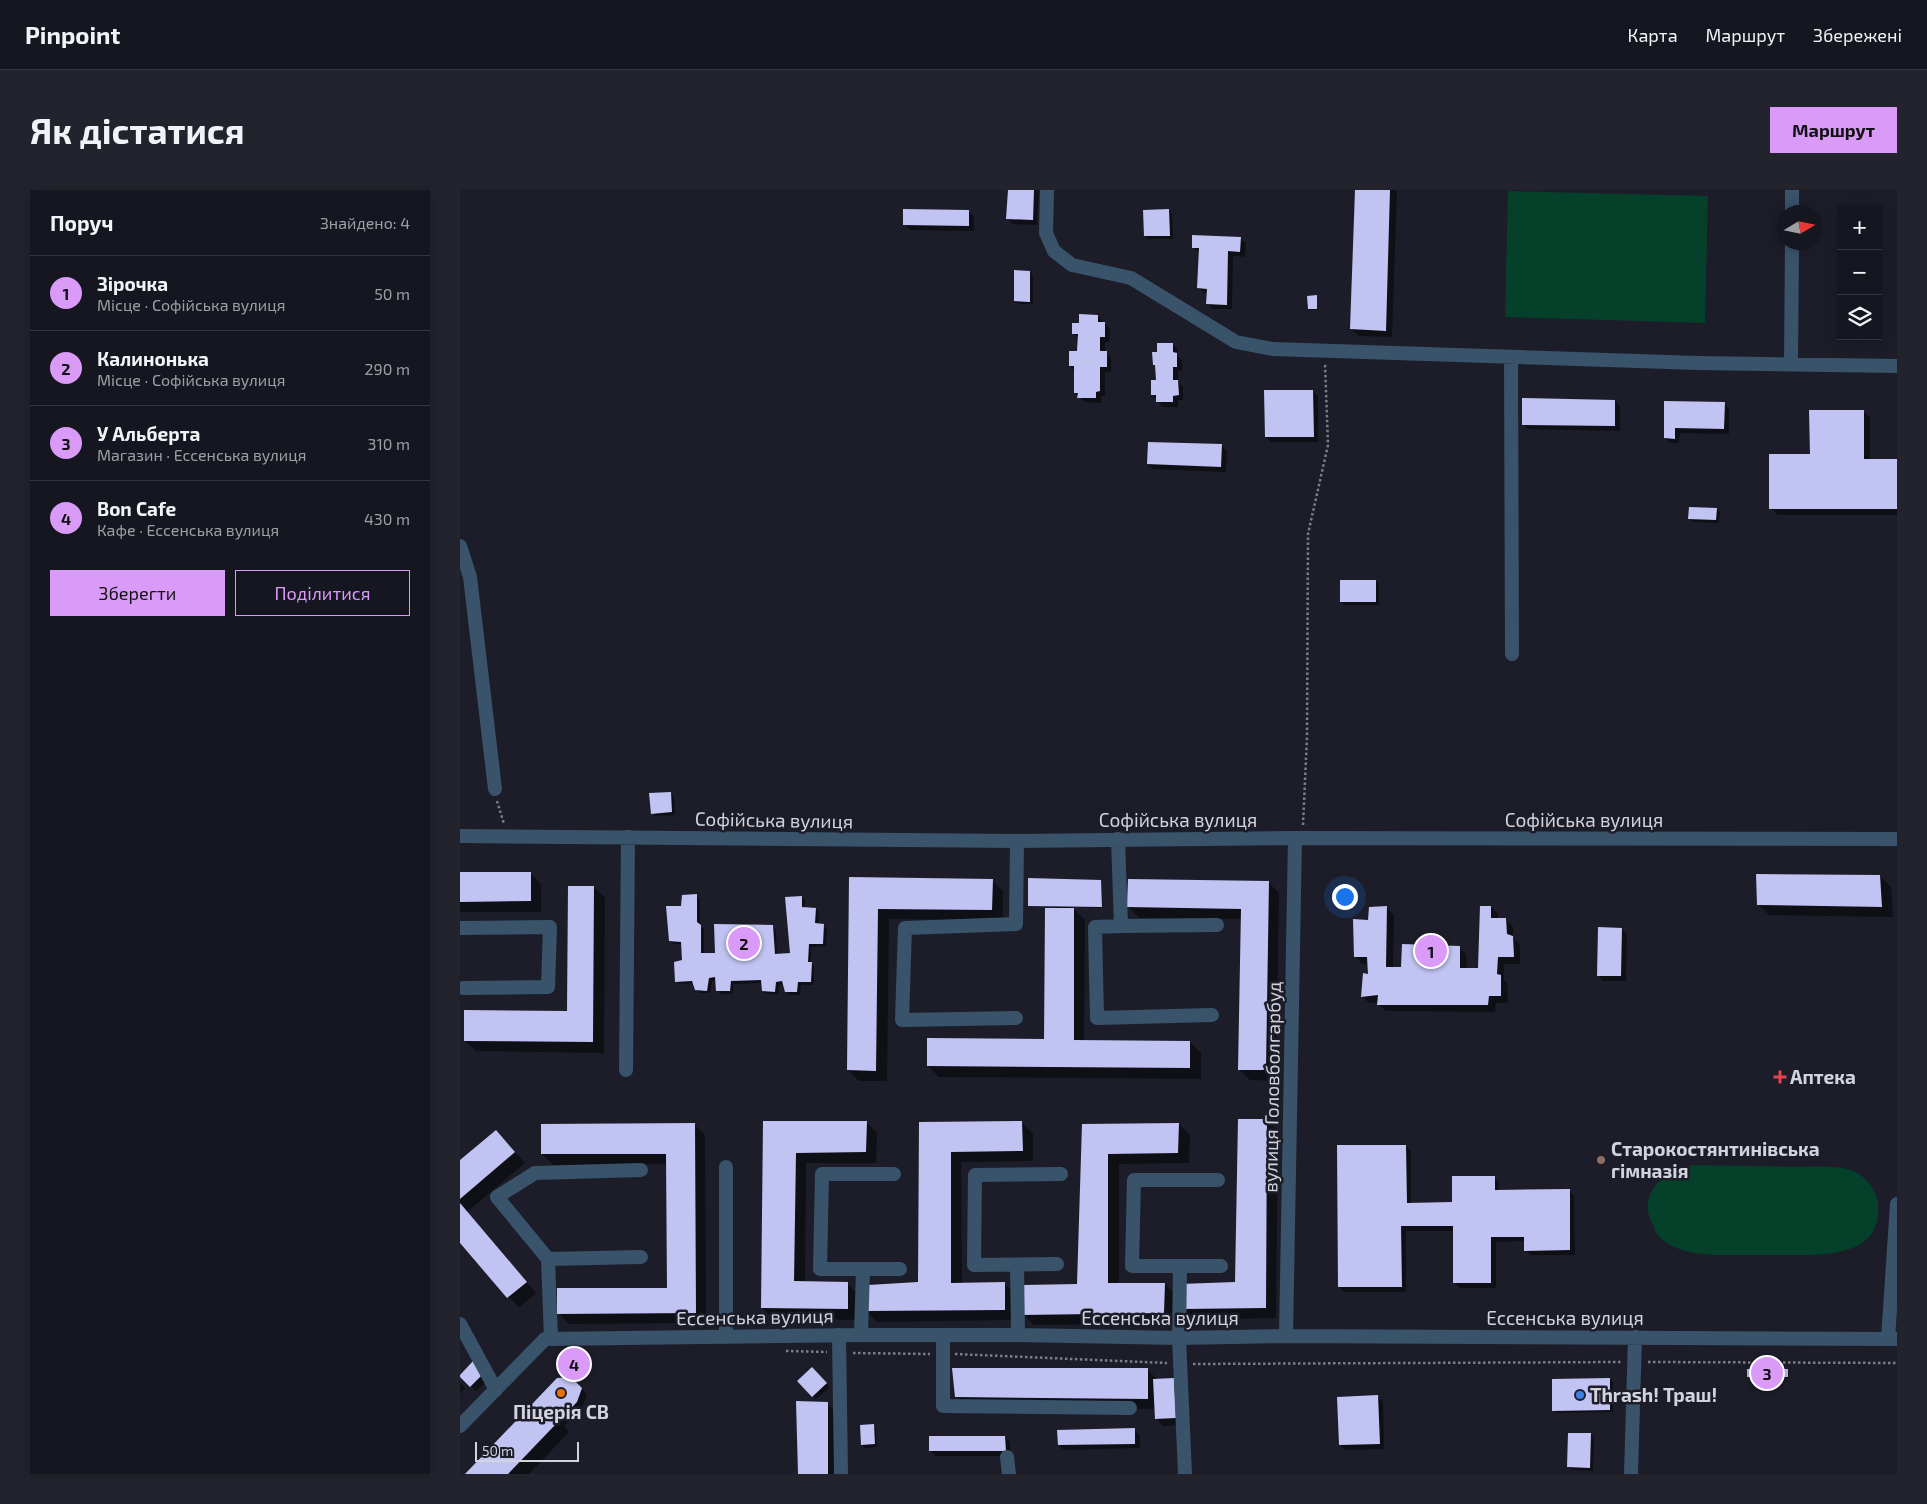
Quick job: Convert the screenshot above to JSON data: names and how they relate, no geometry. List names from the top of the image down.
{
  "streets": {
    "street": ["Софійська вулиця", "вулиця Головболгарбуд", "Ессенська вулиця"]
  },
  "crossings": [
    ["Софійська вулиця", "вулиця Головболгарбуд"],
    ["вулиця Головболгарбуд", "Ессенська вулиця"]
  ],
  "places": {
    "health": ["Аптека"],
    "other": ["Старокостянтинівська гімназія", "Піцерія СВ", "Thrash! Траш!"]
  },
  "scale_bar": "50 m",
  "north": "right",
  "page": {
    "header": "Pinpoint",
    "nav": ["Карта", "Маршрут", "Збережені"],
    "buttons": [
      "Маршрут",
      ["Зберегти", "Поділитися"]
    ],
    "title": "Як дістатися",
    "heading": ["Поруч", "Знайдено: 4"],
    "map_buttons": ["+", "−"],
    "list": [
      {
        "mark": "1",
        "name": "Зірочка",
        "note": "Місце · Софійська вулиця",
        "value": "50 m"
      },
      {
        "mark": "2",
        "name": "Калинонька",
        "note": "Місце · Софійська вулиця",
        "value": "290 m"
      },
      {
        "mark": "3",
        "name": "У Альберта",
        "note": "Магазин · Ессенська вулиця",
        "value": "310 m"
      },
      {
        "mark": "4",
        "name": "Bon Cafe",
        "note": "Кафе · Ессенська вулиця",
        "value": "430 m"
      }
    ],
    "pins": [
      "2",
      "1",
      "4",
      "3"
    ],
    "scale": "50 m"
  }
}
